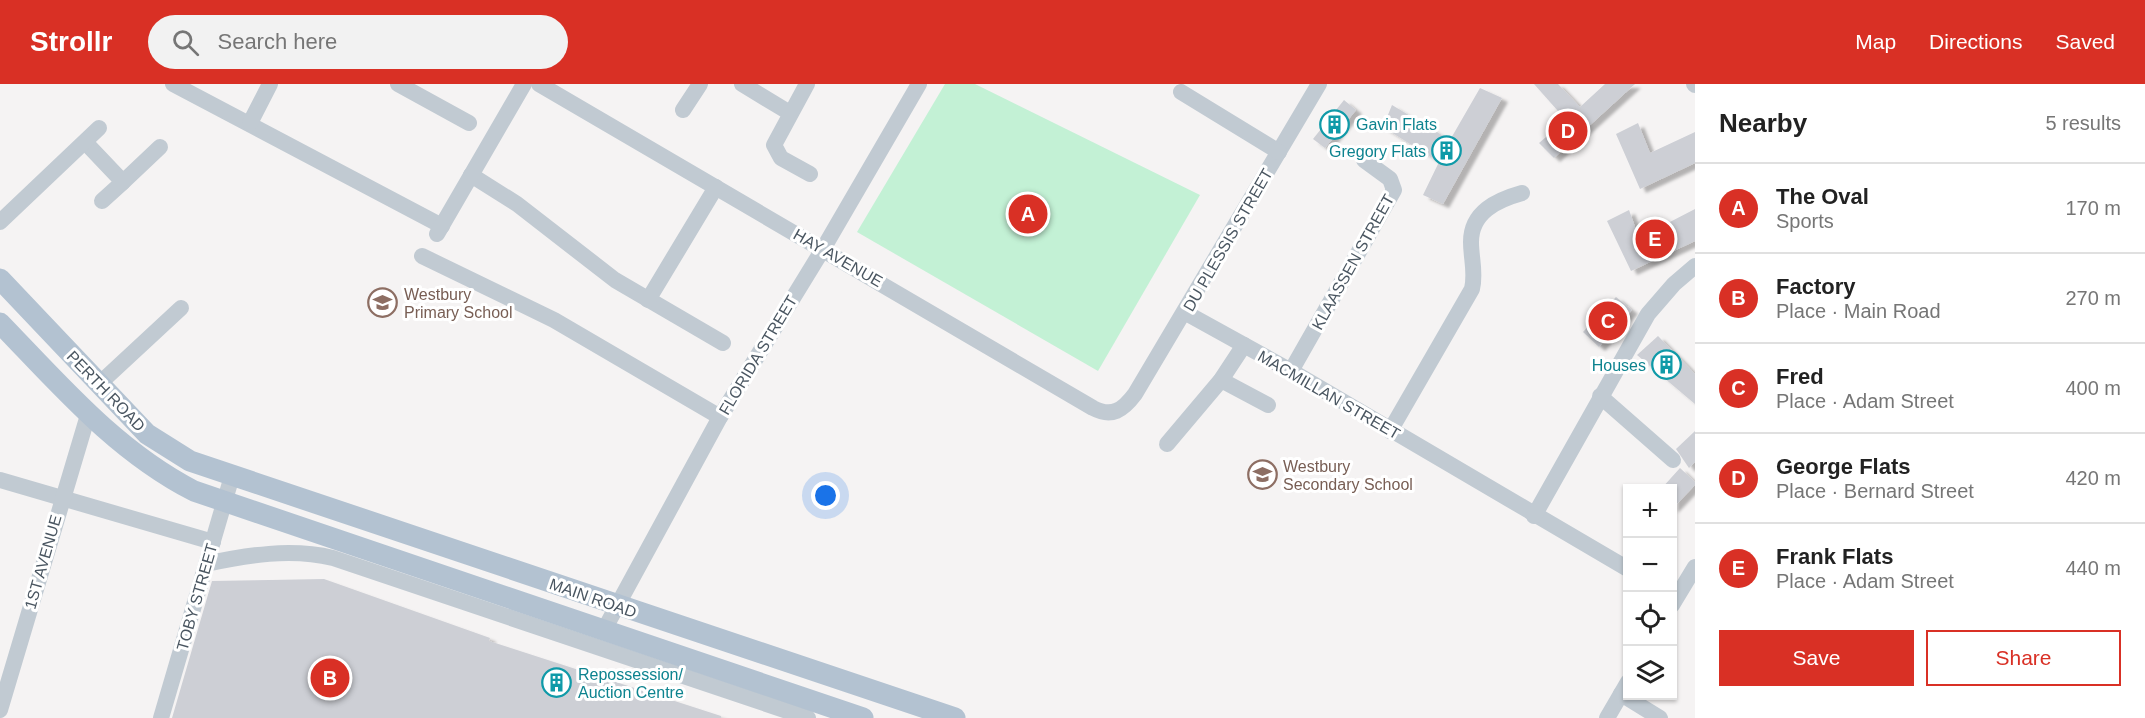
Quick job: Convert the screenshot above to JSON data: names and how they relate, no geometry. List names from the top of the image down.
{
  "streets": {
    "main road": ["PERTH ROAD", "MAIN ROAD"],
    "street": [
      "DU PLESSIS STREET",
      "HAY AVENUE",
      "KLAASSEN STREET",
      "FLORIDA STREET",
      "MACMILLAN STREET",
      "1ST AVENUE",
      "TOBY STREET"
    ]
  },
  "crossings": [
    ["DU PLESSIS STREET", "HAY AVENUE"],
    ["DU PLESSIS STREET", "MACMILLAN STREET"],
    ["HAY AVENUE", "FLORIDA STREET"],
    ["KLAASSEN STREET", "MACMILLAN STREET"],
    ["FLORIDA STREET", "MAIN ROAD"],
    ["PERTH ROAD", "1ST AVENUE"],
    ["PERTH ROAD", "TOBY STREET"],
    ["PERTH ROAD", "MAIN ROAD"],
    ["TOBY STREET", "MAIN ROAD"]
  ],
  "places": {
    "building": [
      "Gavin Flats",
      "Gregory Flats",
      "Houses",
      "Repossession/ Auction Centre"
    ],
    "school or university": ["Westbury Primary School", "Westbury Secondary School"]
  },
  "page": {
    "header": "Strollr",
    "search": "Search here",
    "nav": ["Map", "Directions", "Saved"],
    "heading": ["Nearby", "5 results"],
    "pins": [
      "D",
      "A",
      "E",
      "C",
      "B"
    ],
    "list": [
      {
        "mark": "A",
        "name": "The Oval",
        "note": "Sports",
        "value": "170 m"
      },
      {
        "mark": "B",
        "name": "Factory",
        "note": "Place · Main Road",
        "value": "270 m"
      },
      {
        "mark": "C",
        "name": "Fred",
        "note": "Place · Adam Street",
        "value": "400 m"
      },
      {
        "mark": "D",
        "name": "George Flats",
        "note": "Place · Bernard Street",
        "value": "420 m"
      },
      {
        "mark": "E",
        "name": "Frank Flats",
        "note": "Place · Adam Street",
        "value": "440 m"
      }
    ],
    "map_buttons": ["+", "−"],
    "buttons": ["Save", "Share"]
  }
}
